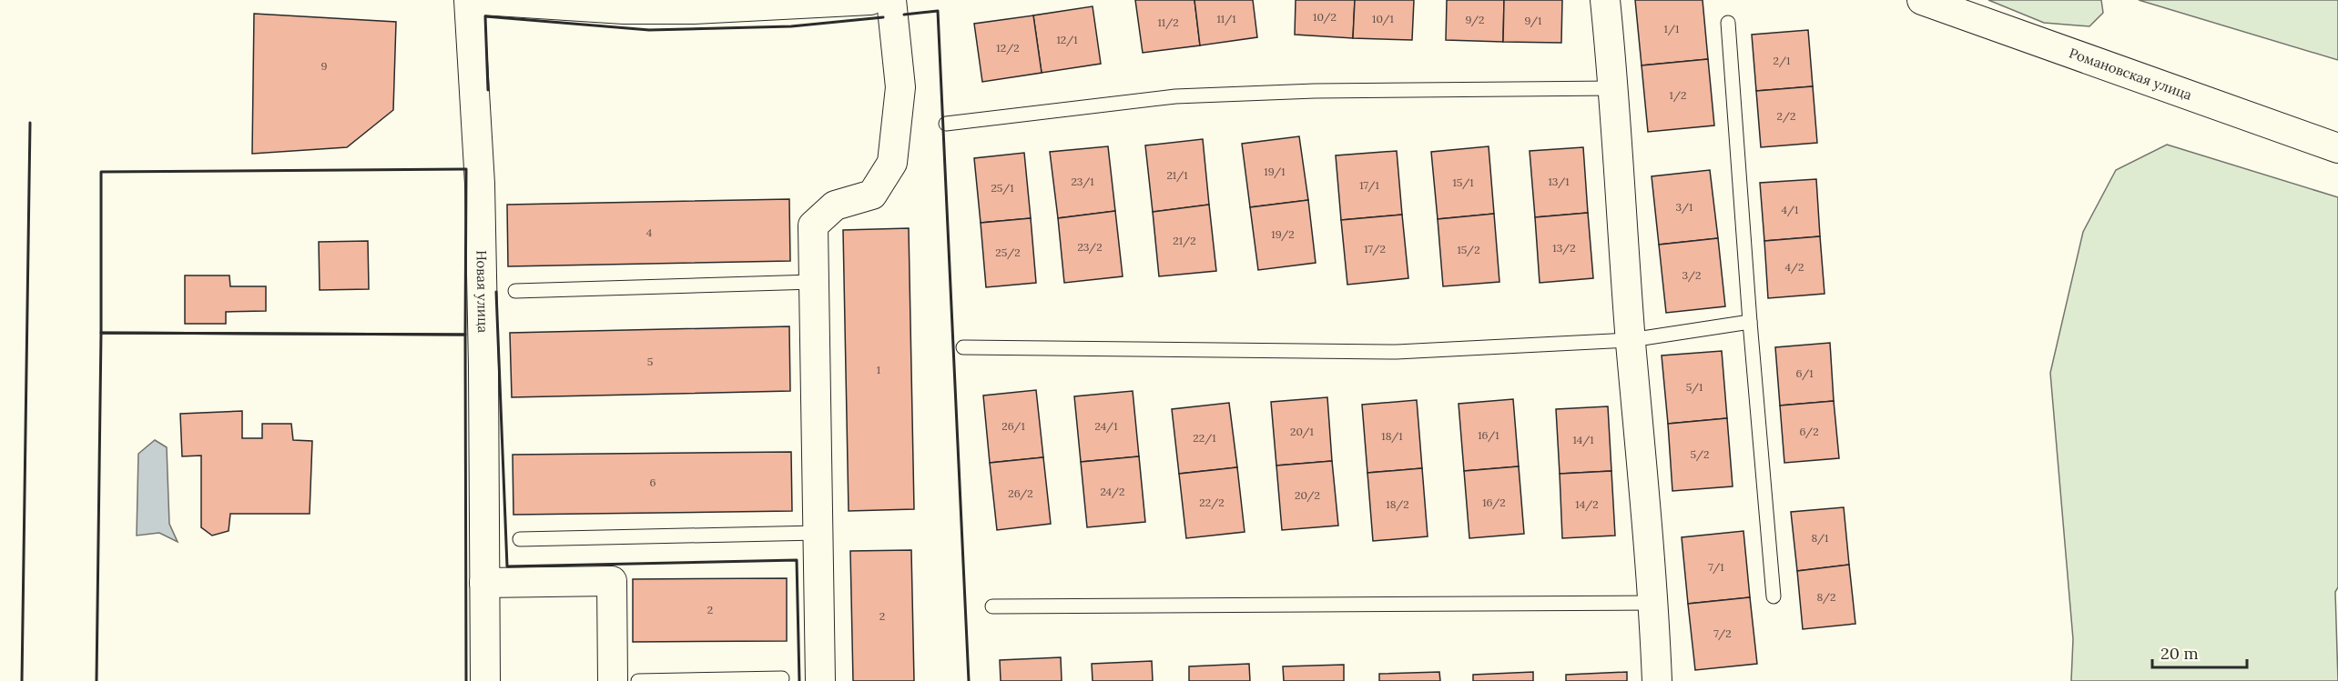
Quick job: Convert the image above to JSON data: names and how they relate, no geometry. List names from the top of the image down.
{
  "streets": {
    "street": ["Романовская улица", "Новая улица"]
  },
  "house_numbers": [
    "10/2",
    "11/1",
    "10/1",
    "9/2",
    "9/1",
    "11/2",
    "1/1",
    "12/1",
    "12/2",
    "2/1",
    "9",
    "1/2",
    "2/2",
    "19/1",
    "21/1",
    "23/1",
    "13/1",
    "15/1",
    "17/1",
    "25/1",
    "3/1",
    "4/1",
    "4",
    "19/2",
    "21/2",
    "23/2",
    "13/2",
    "17/2",
    "15/2",
    "25/2",
    "4/2",
    "3/2",
    "5",
    "1",
    "6/1",
    "5/1",
    "26/1",
    "24/1",
    "20/1",
    "6/2",
    "16/1",
    "18/1",
    "22/1",
    "14/1",
    "5/2",
    "6",
    "24/2",
    "26/2",
    "20/2",
    "22/2",
    "16/2",
    "18/2",
    "14/2",
    "8/1",
    "7/1",
    "8/2",
    "2",
    "2",
    "7/2"
  ],
  "scale_bar": "20 m"
}
